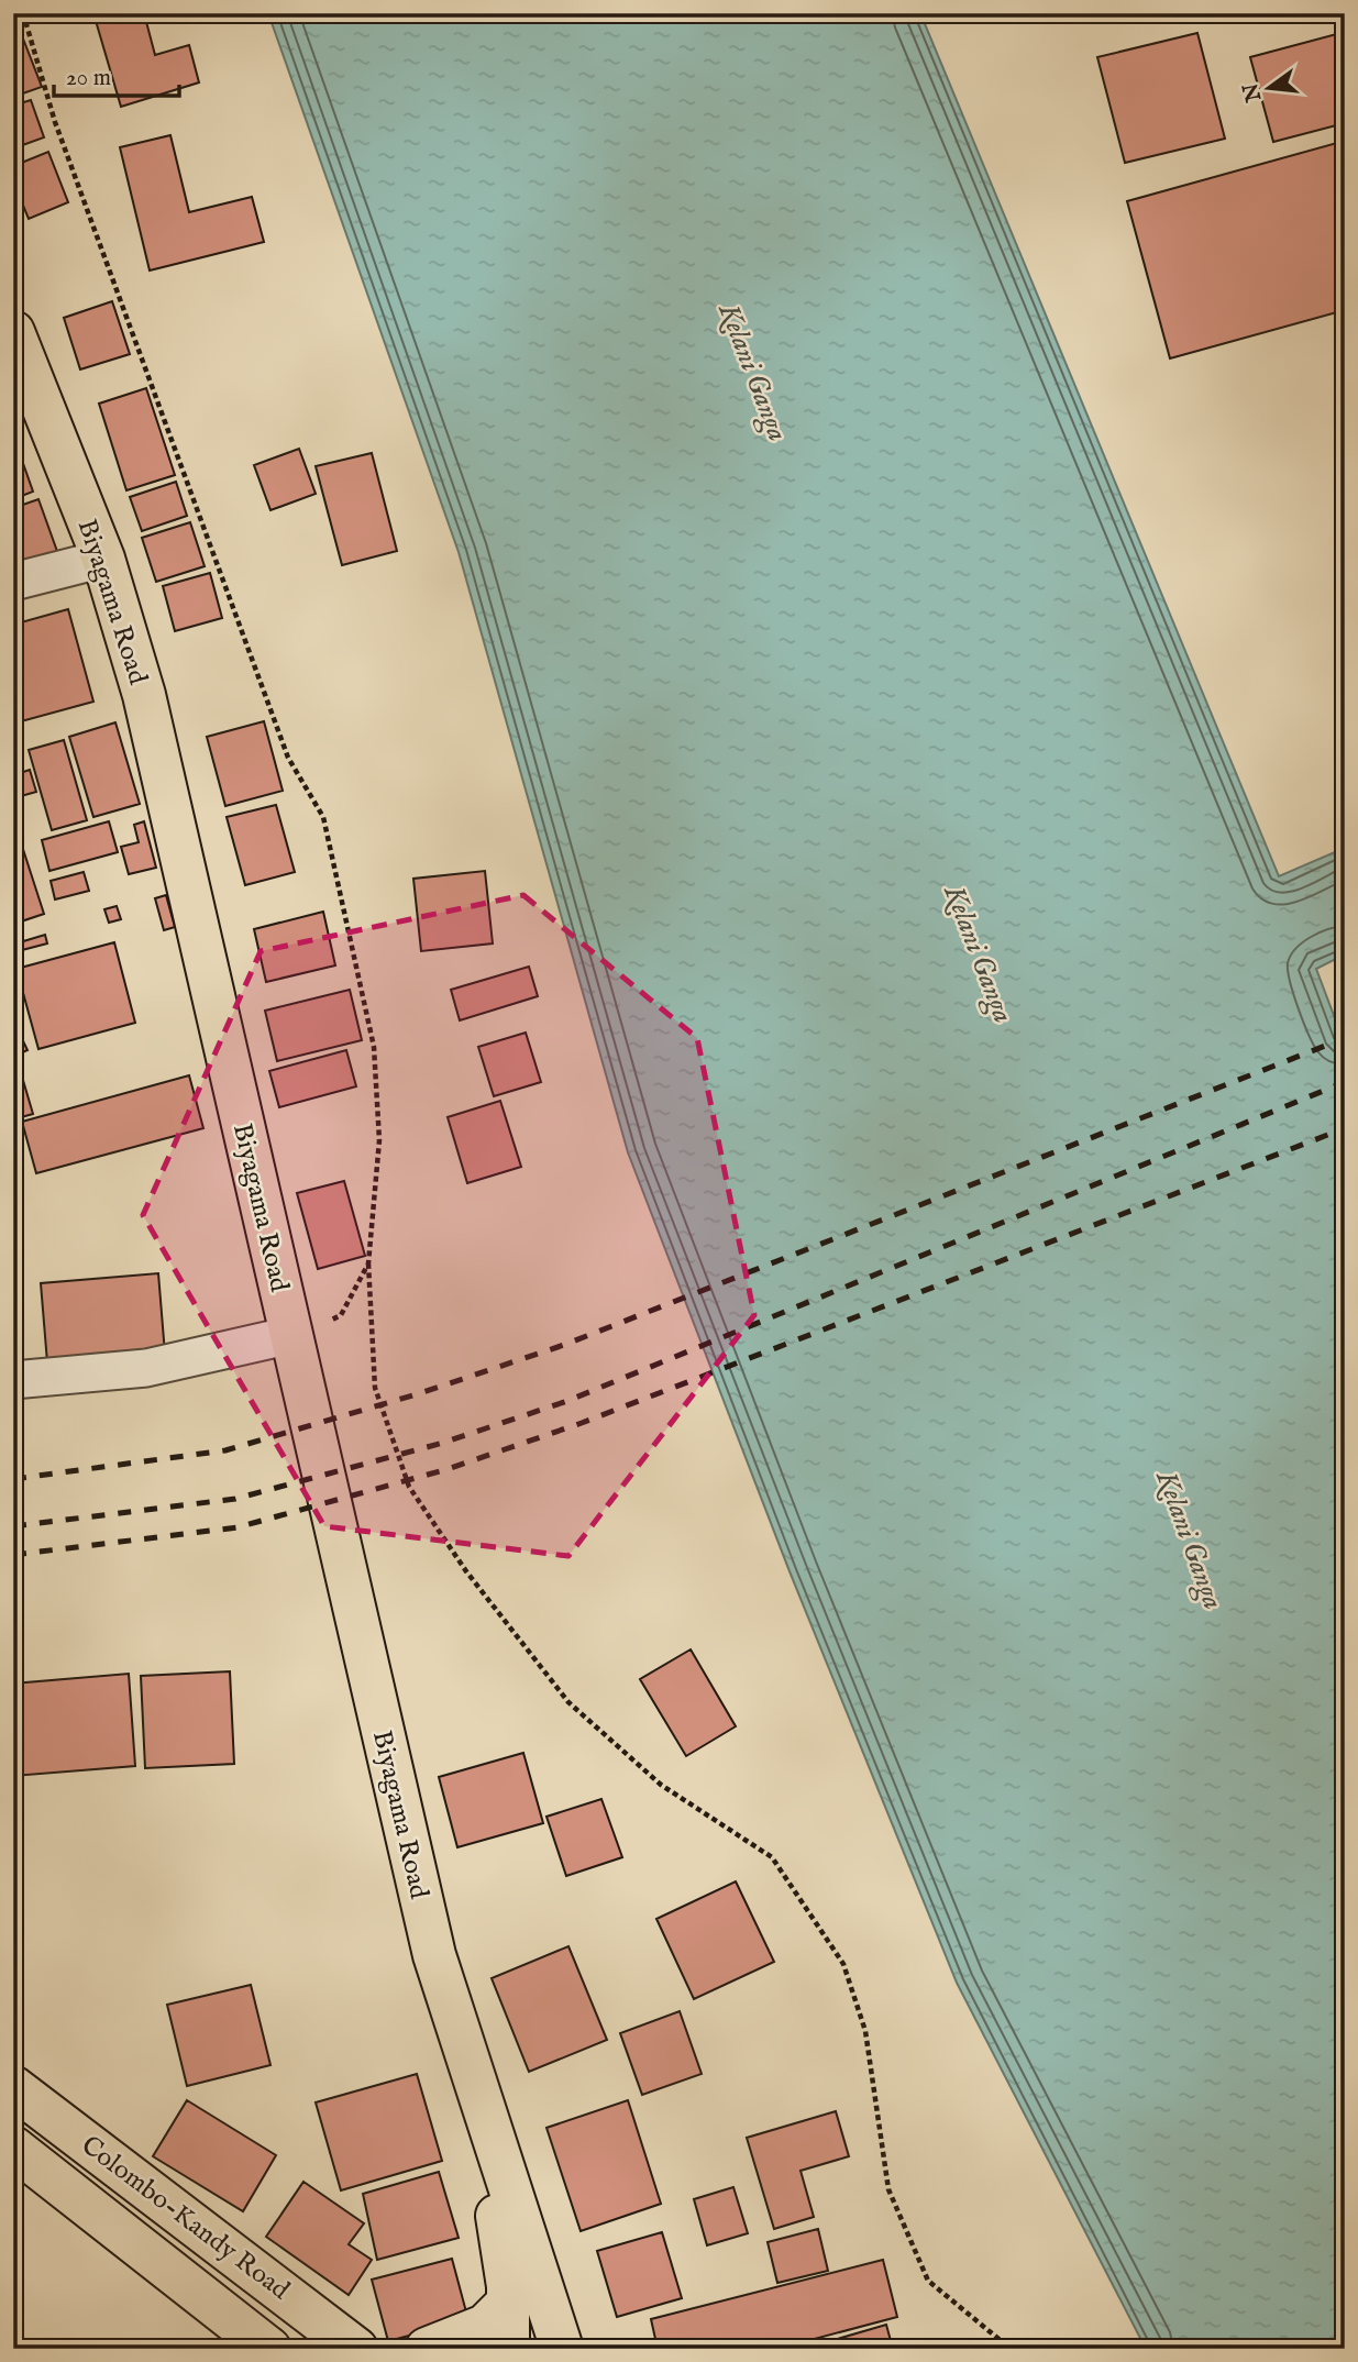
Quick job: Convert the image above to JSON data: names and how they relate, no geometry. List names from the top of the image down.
{
  "streets": {
    "main road": ["Biyagama Road", "Colombo-Kandy Road"]
  },
  "water": ["Kelani Ganga"],
  "scale_bar": "20 m",
  "north": "left"
}
